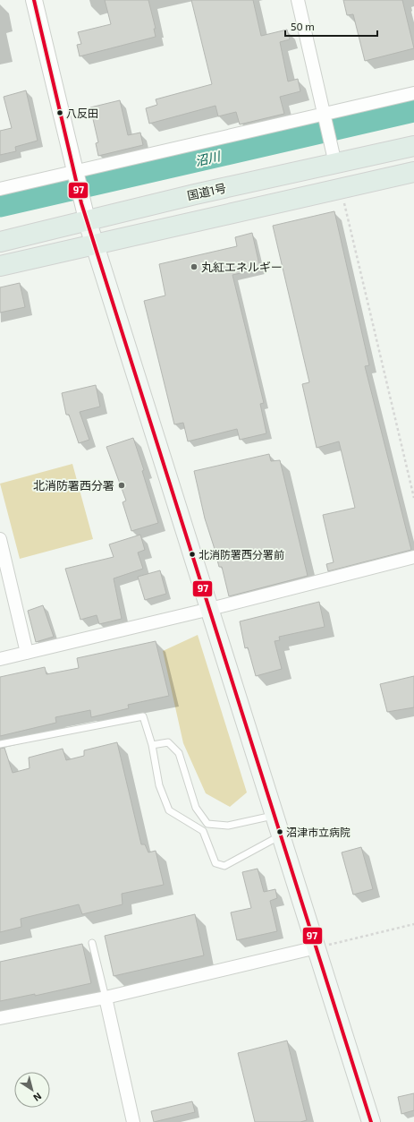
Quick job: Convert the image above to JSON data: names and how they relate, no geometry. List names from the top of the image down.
{
  "streets": {
    "highway": ["国道1号"]
  },
  "water": ["沼川"],
  "places": [
    "八反田",
    "丸紅エネルギー",
    "北消防署西分署",
    "北消防署西分署前",
    "沼津市立病院"
  ],
  "lines": ["transit line 97"],
  "scale_bar": "50 m",
  "north": "bottom right"
}
